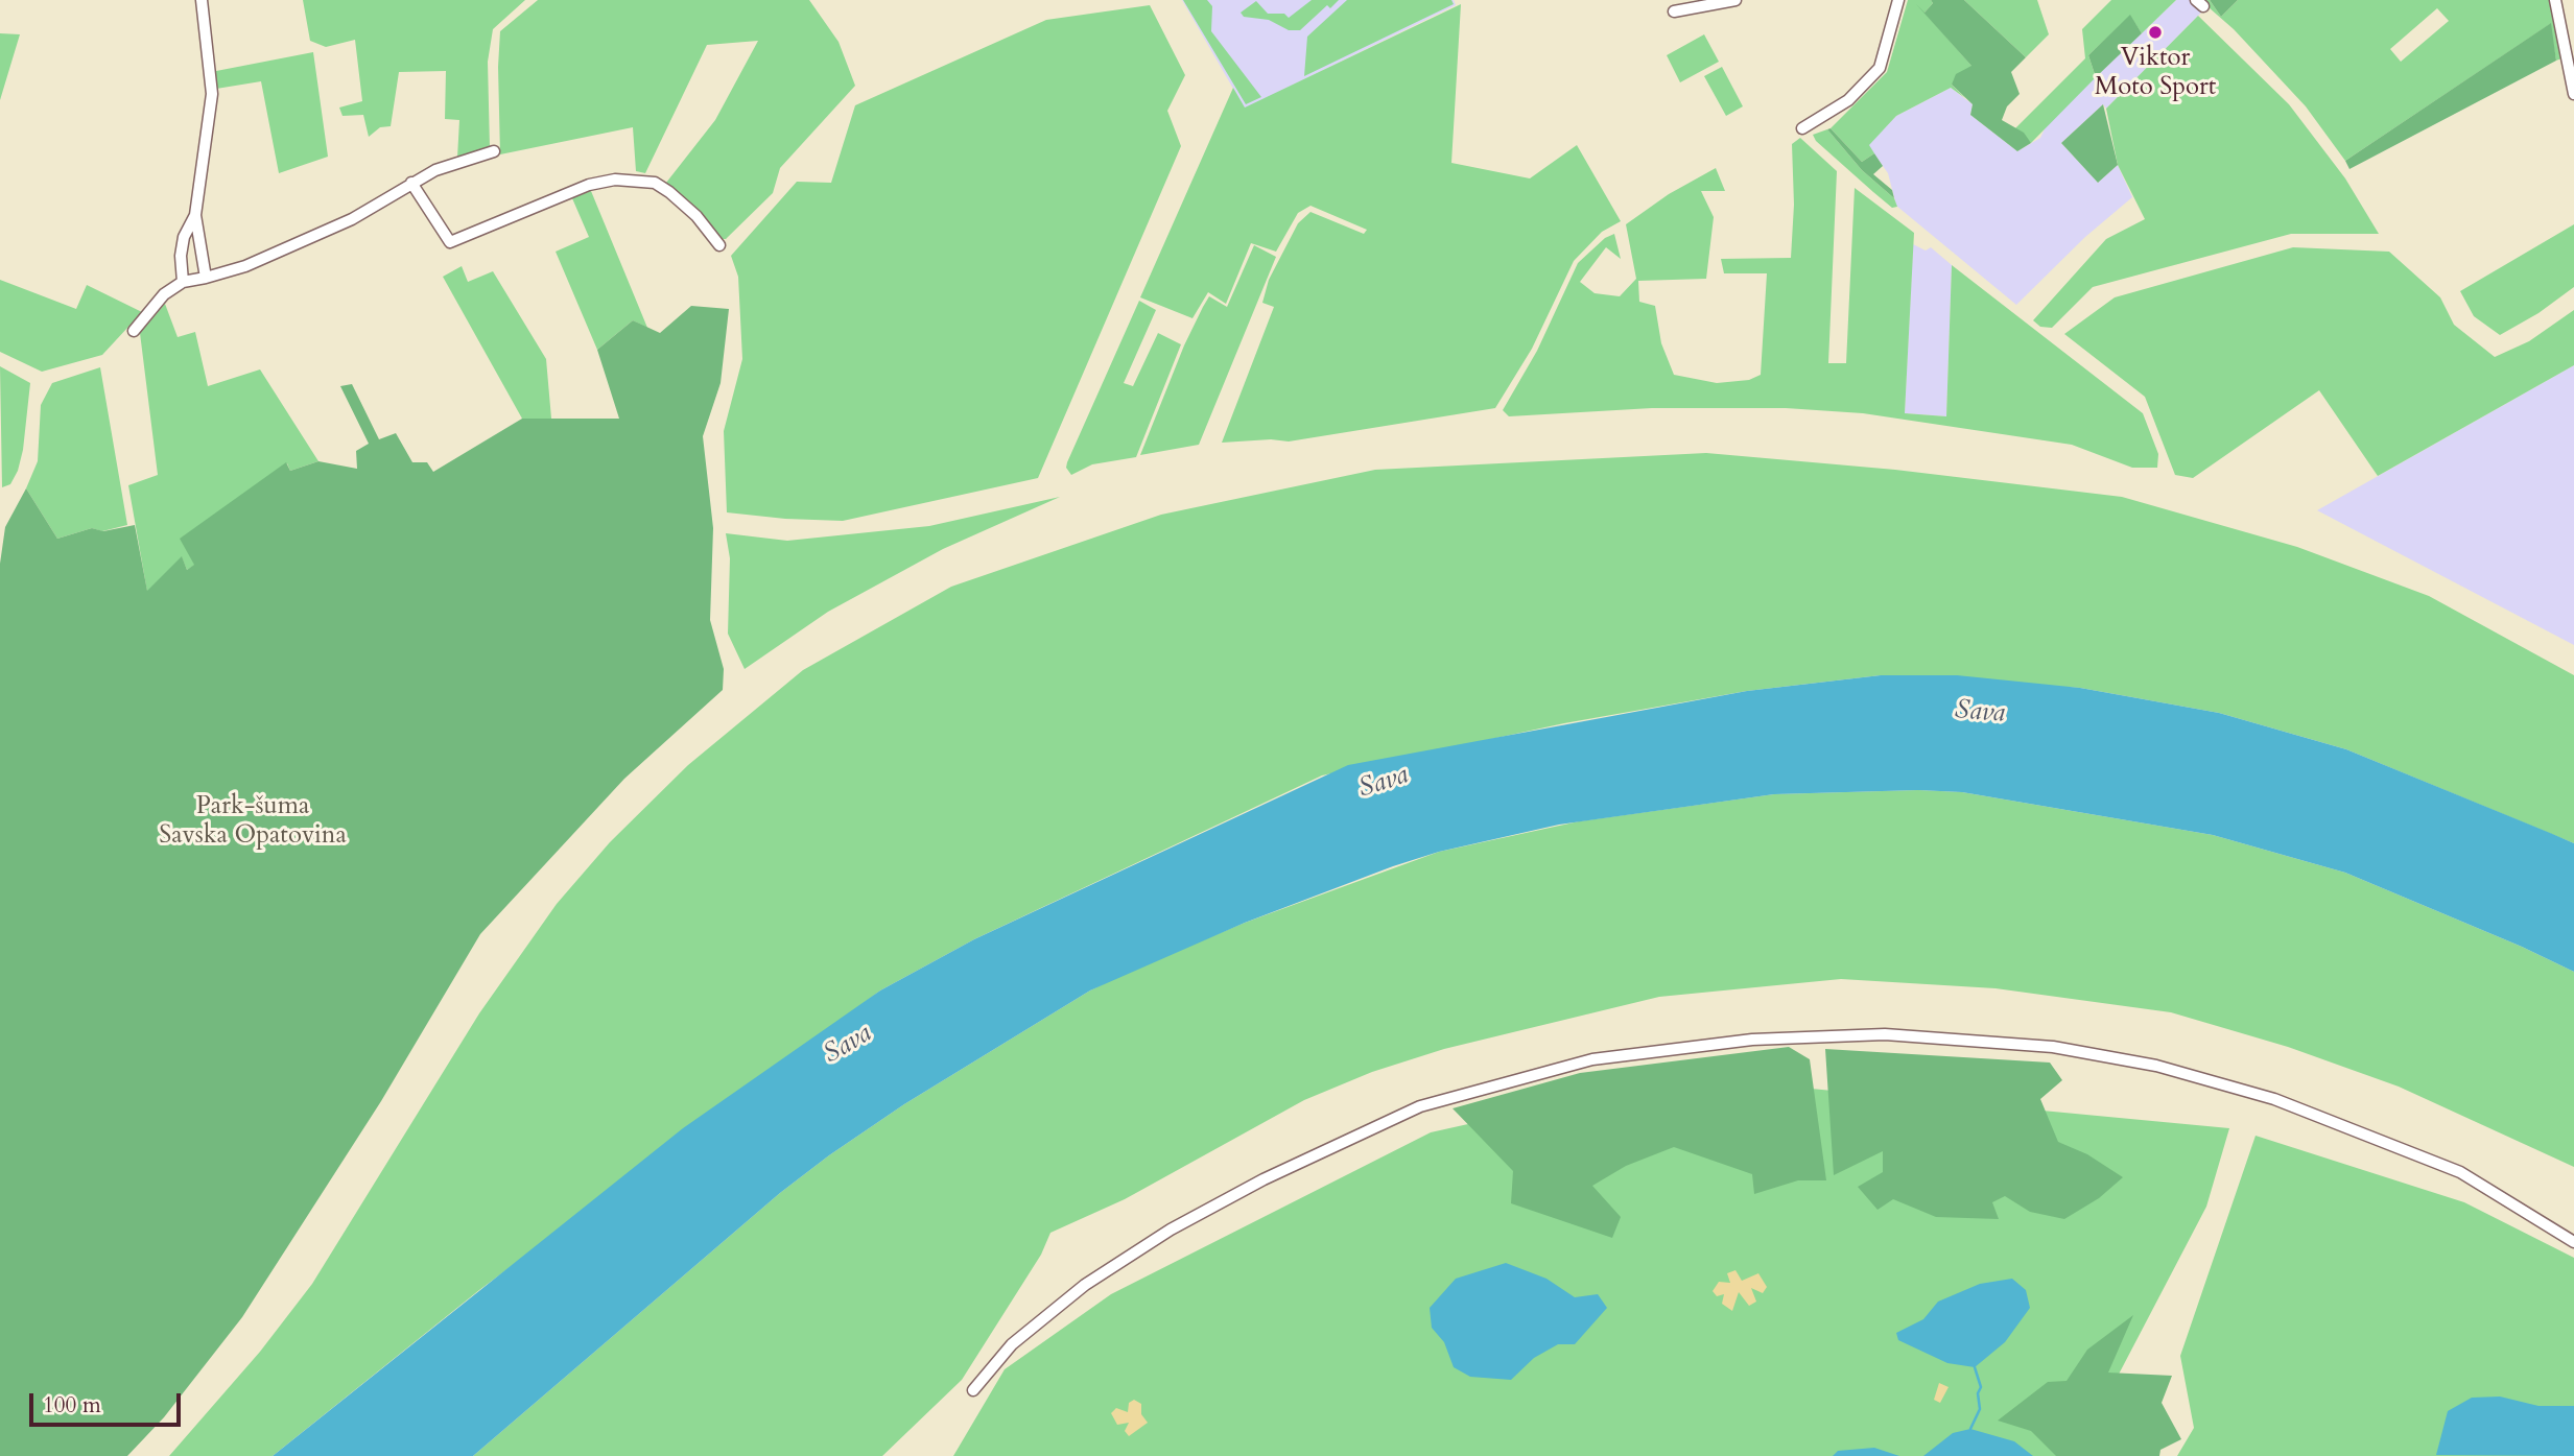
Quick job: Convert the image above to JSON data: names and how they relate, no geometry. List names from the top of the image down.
{
  "water": ["Sava"],
  "parks": ["Park-šuma Savska Opatovina"],
  "places": ["Viktor Moto Sport"],
  "scale_bar": "100 m"
}
